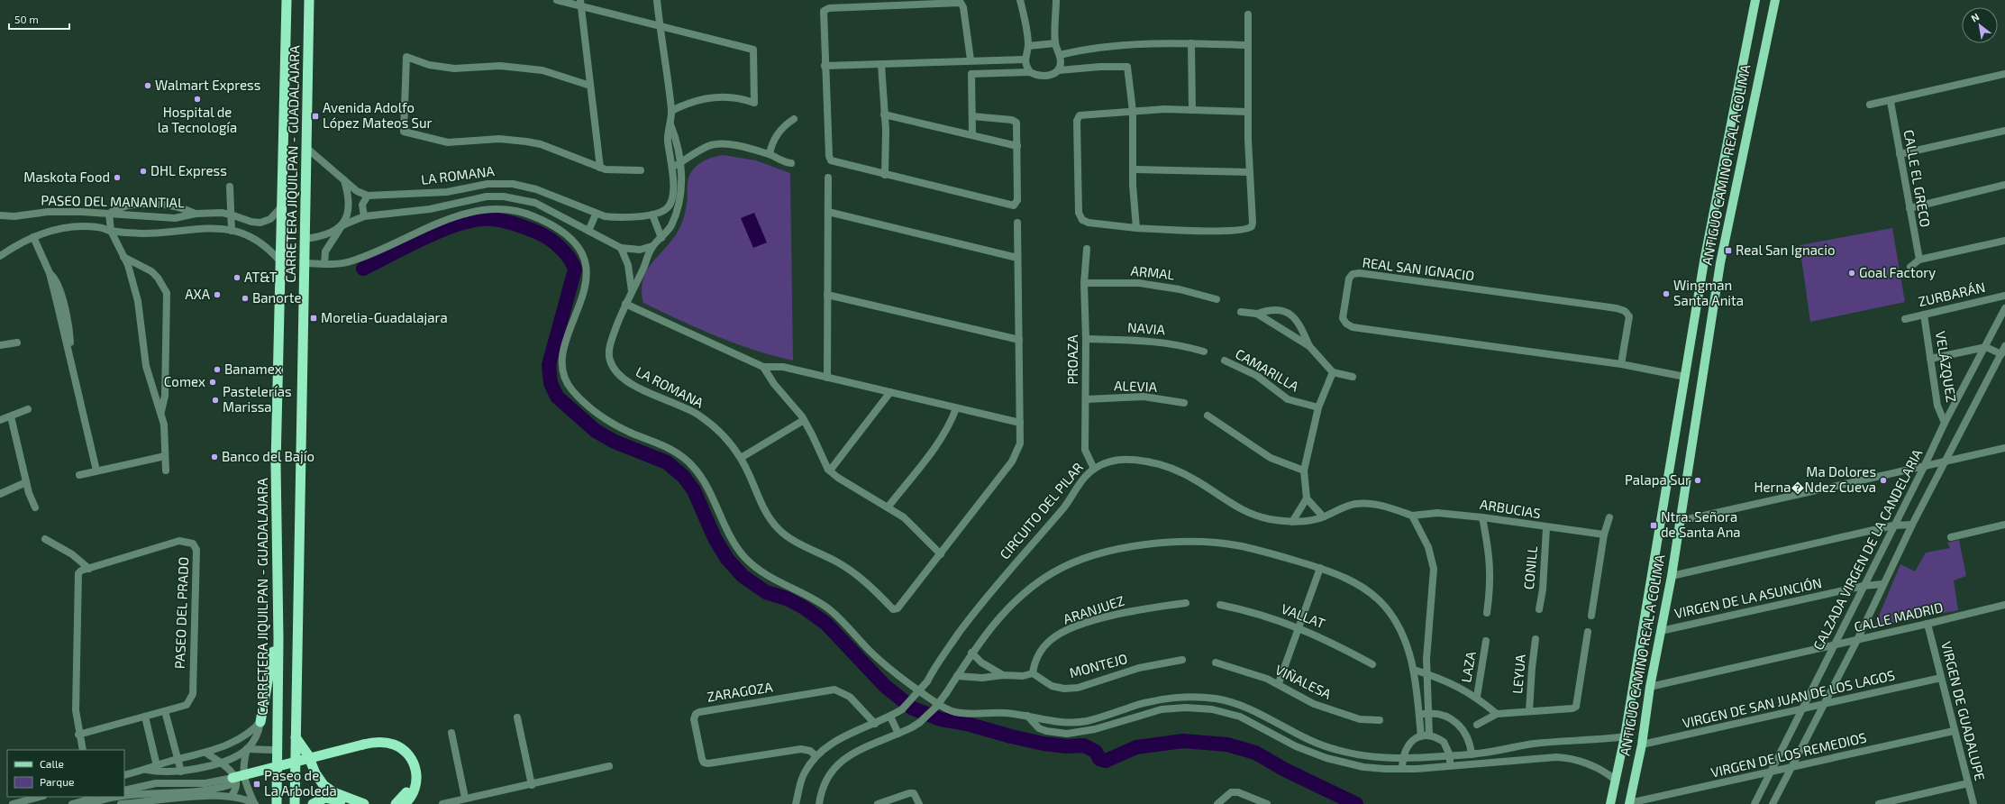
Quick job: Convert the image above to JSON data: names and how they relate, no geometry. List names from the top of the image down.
{
  "streets": {
    "highway": ["CARRETERA JIQUILPAN - GUADALAJARA"],
    "main road": ["ANTIGUO CAMINO REAL A COLIMA"],
    "street": [
      "LA ROMANA",
      "CALLE EL GRECO",
      "PASEO DEL MANANTIAL",
      "REAL SAN IGNACIO",
      "ARMAL",
      "ZURBARÁN",
      "NAVIA",
      "PROAZA",
      "VELÁZQUEZ",
      "CAMARILLA",
      "ALEVIA",
      "ARBUCIAS",
      "CIRCUITO DEL PILAR",
      "CALZADA VIRGEN DE LA CANDELARIA",
      "CONILL",
      "VIRGEN DE LA ASUNCIÓN",
      "ARANJUEZ",
      "PASEO DEL PRADO",
      "VALLAT",
      "CALLE MADRID",
      "MONTEJO",
      "LAZA",
      "LEYUA",
      "VIÑALESA",
      "ZARAGOZA",
      "VIRGEN DE SAN JUAN DE LOS LAGOS",
      "VIRGEN DE GUADALUPE",
      "VIRGEN DE LOS REMEDIOS"
    ]
  },
  "crossings": [
    ["CARRETERA JIQUILPAN - GUADALAJARA", "LA ROMANA"],
    ["CARRETERA JIQUILPAN - GUADALAJARA", "PASEO DEL MANANTIAL"],
    ["ANTIGUO CAMINO REAL A COLIMA", "REAL SAN IGNACIO"],
    ["ANTIGUO CAMINO REAL A COLIMA", "VIRGEN DE LA ASUNCIÓN"],
    ["ANTIGUO CAMINO REAL A COLIMA", "CALLE MADRID"],
    ["ANTIGUO CAMINO REAL A COLIMA", "VIRGEN DE SAN JUAN DE LOS LAGOS"],
    ["ANTIGUO CAMINO REAL A COLIMA", "VIRGEN DE LOS REMEDIOS"],
    ["ARMAL", "PROAZA"],
    ["ZURBARÁN", "VELÁZQUEZ"],
    ["NAVIA", "PROAZA"],
    ["PROAZA", "ALEVIA"],
    ["PROAZA", "CIRCUITO DEL PILAR"],
    ["VELÁZQUEZ", "CALZADA VIRGEN DE LA CANDELARIA"],
    ["ARBUCIAS", "CIRCUITO DEL PILAR"],
    ["ARBUCIAS", "CONILL"],
    ["CIRCUITO DEL PILAR", "ZARAGOZA"],
    ["CALZADA VIRGEN DE LA CANDELARIA", "VIRGEN DE LA ASUNCIÓN"],
    ["CALZADA VIRGEN DE LA CANDELARIA", "CALLE MADRID"],
    ["CALZADA VIRGEN DE LA CANDELARIA", "VIRGEN DE SAN JUAN DE LOS LAGOS"],
    ["CALZADA VIRGEN DE LA CANDELARIA", "VIRGEN DE LOS REMEDIOS"],
    ["ARANJUEZ", "MONTEJO"],
    ["CALLE MADRID", "VIRGEN DE GUADALUPE"],
    ["VIRGEN DE SAN JUAN DE LOS LAGOS", "VIRGEN DE GUADALUPE"],
    ["VIRGEN DE GUADALUPE", "VIRGEN DE LOS REMEDIOS"]
  ],
  "places": {
    "other": [
      "Walmart Express",
      "Hospital de la Tecnología",
      "DHL Express",
      "Maskota Food",
      "Goal Factory",
      "AT&T",
      "Wingman Santa Anita",
      "AXA",
      "Banorte",
      "Banamex",
      "Comex",
      "Pastelerías Marissa",
      "Banco del Bajío",
      "Palapa Sur",
      "Ma Dolores Herna�Ndez Cueva"
    ],
    "transit": [
      "Avenida Adolfo López Mateos Sur",
      "Real San Ignacio",
      "Morelia-Guadalajara",
      "Ntra. Señora de Santa Ana",
      "Paseo de La Arboleda"
    ]
  },
  "legend": ["Calle", "Parque"],
  "scale_bar": "50 m",
  "north": "top left"
}
